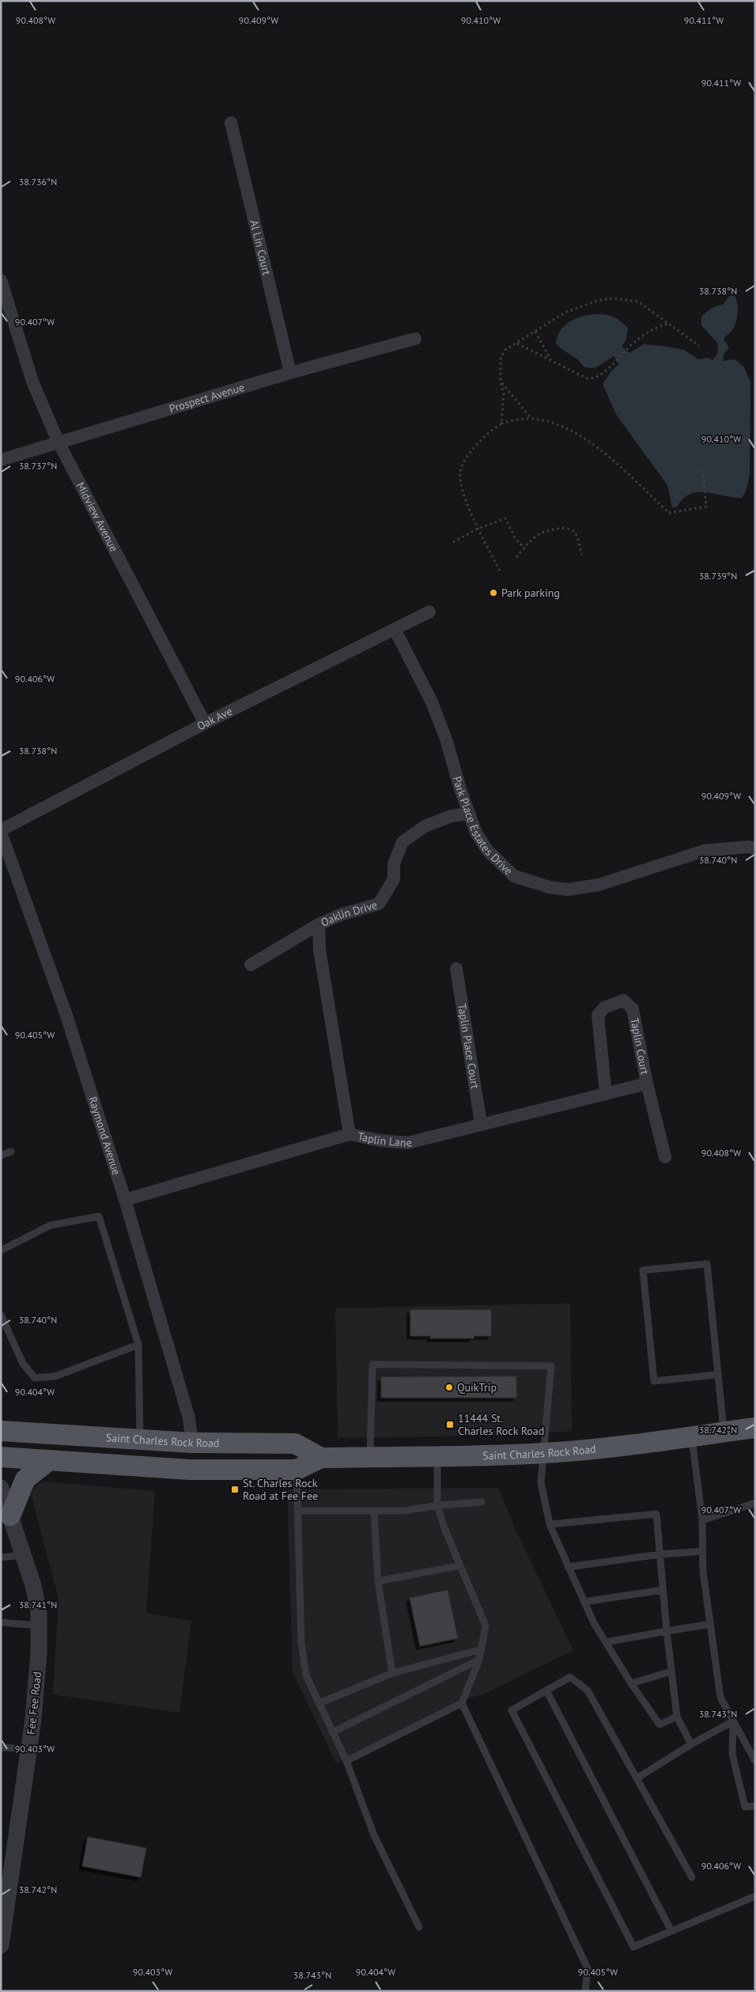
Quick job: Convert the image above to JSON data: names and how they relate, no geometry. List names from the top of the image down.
{
  "streets": {
    "main road": ["Saint Charles Rock Road"],
    "street": [
      "Al Lin Court",
      "Prospect Avenue",
      "Midview Avenue",
      "Oak Ave",
      "Park Place Estates Drive",
      "Oaklin Drive",
      "Taplin Place Court",
      "Taplin Court",
      "Raymond Avenue",
      "Taplin Lane",
      "Fee Fee Road"
    ]
  },
  "crossings": [
    ["Al Lin Court", "Prospect Avenue"],
    ["Prospect Avenue", "Midview Avenue"],
    ["Midview Avenue", "Oak Ave"],
    ["Oak Ave", "Park Place Estates Drive"],
    ["Oak Ave", "Raymond Avenue"],
    ["Park Place Estates Drive", "Oaklin Drive"],
    ["Oaklin Drive", "Taplin Lane"],
    ["Taplin Place Court", "Taplin Lane"],
    ["Taplin Court", "Taplin Lane"],
    ["Raymond Avenue", "Taplin Lane"],
    ["Raymond Avenue", "Saint Charles Rock Road"]
  ],
  "places": {
    "other": ["Park parking", "QuikTrip"],
    "transit": ["11444 St. Charles Rock Road", "St. Charles Rock Road at Fee Fee"]
  },
  "coordinates": [
    "90.408°W",
    "90.409°W",
    "90.410°W",
    "90.411°W",
    "38.736°N",
    "38.738°N",
    "90.407°W",
    "38.737°N",
    "38.739°N",
    "90.406°W",
    "38.740°N",
    "90.405°W",
    "90.404°W",
    "38.742°N",
    "38.741°N",
    "38.743°N",
    "90.403°W"
  ]
}
